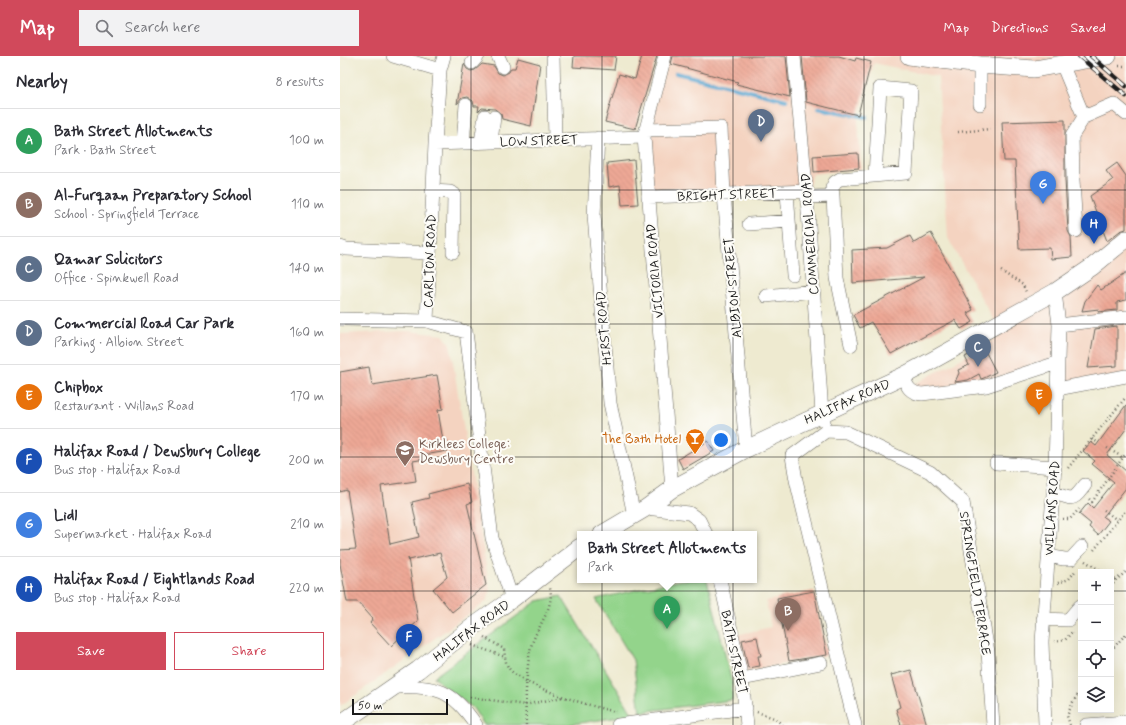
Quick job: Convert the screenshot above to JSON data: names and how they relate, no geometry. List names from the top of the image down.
{
  "streets": {
    "main road": ["HALIFAX ROAD"],
    "street": [
      "LOW STREET",
      "BRIGHT STREET",
      "COMMERCIAL ROAD",
      "CARLTON ROAD",
      "VICTORIA ROAD",
      "ALBION STREET",
      "HIRST ROAD",
      "WILLANS ROAD",
      "SPRINGFIELD TERRACE",
      "BATH STREET"
    ]
  },
  "crossings": [
    ["LOW STREET", "CARLTON ROAD"],
    ["LOW STREET", "VICTORIA ROAD"],
    ["LOW STREET", "ALBION STREET"],
    ["LOW STREET", "HIRST ROAD"],
    ["BRIGHT STREET", "COMMERCIAL ROAD"],
    ["BRIGHT STREET", "VICTORIA ROAD"],
    ["BRIGHT STREET", "ALBION STREET"],
    ["COMMERCIAL ROAD", "HALIFAX ROAD"],
    ["CARLTON ROAD", "HALIFAX ROAD"],
    ["VICTORIA ROAD", "HALIFAX ROAD"],
    ["ALBION STREET", "HALIFAX ROAD"],
    ["HIRST ROAD", "HALIFAX ROAD"],
    ["HALIFAX ROAD", "WILLANS ROAD"]
  ],
  "places": {
    "bar": ["The Bath Hotel"],
    "school or university": ["Kirklees College: Dewsbury Centre"]
  },
  "scale_bar": "50 m",
  "page": {
    "header": "Map",
    "search": "Search here",
    "nav": ["Map", "Directions", "Saved"],
    "heading": ["Nearby", "8 results"],
    "list": [
      {
        "mark": "A",
        "name": "Bath Street Allotments",
        "note": "Park · Bath Street",
        "value": "100 m"
      },
      {
        "mark": "B",
        "name": "Al-Furqaan Preparatory School",
        "note": "School · Springfield Terrace",
        "value": "110 m"
      },
      {
        "mark": "C",
        "name": "Qamar Solicitors",
        "note": "Office · Spinkwell Road",
        "value": "140 m"
      },
      {
        "mark": "D",
        "name": "Commercial Road Car Park",
        "note": "Parking · Albion Street",
        "value": "160 m"
      },
      {
        "mark": "E",
        "name": "Chipbox",
        "note": "Restaurant · Willans Road",
        "value": "170 m"
      },
      {
        "mark": "F",
        "name": "Halifax Road / Dewsbury College",
        "note": "Bus stop · Halifax Road",
        "value": "200 m"
      },
      {
        "mark": "G",
        "name": "Lidl",
        "note": "Supermarket · Halifax Road",
        "value": "210 m"
      },
      {
        "mark": "H",
        "name": "Halifax Road / Eightlands Road",
        "note": "Bus stop · Halifax Road",
        "value": "220 m"
      }
    ],
    "pins": [
      "D",
      "G",
      "H",
      "C",
      "E",
      "A",
      "B",
      "F"
    ],
    "popup": ["Bath Street Allotments", "Park"],
    "map_buttons": ["+", "−"],
    "buttons": ["Save", "Share"],
    "scale": "50 m"
  }
}
